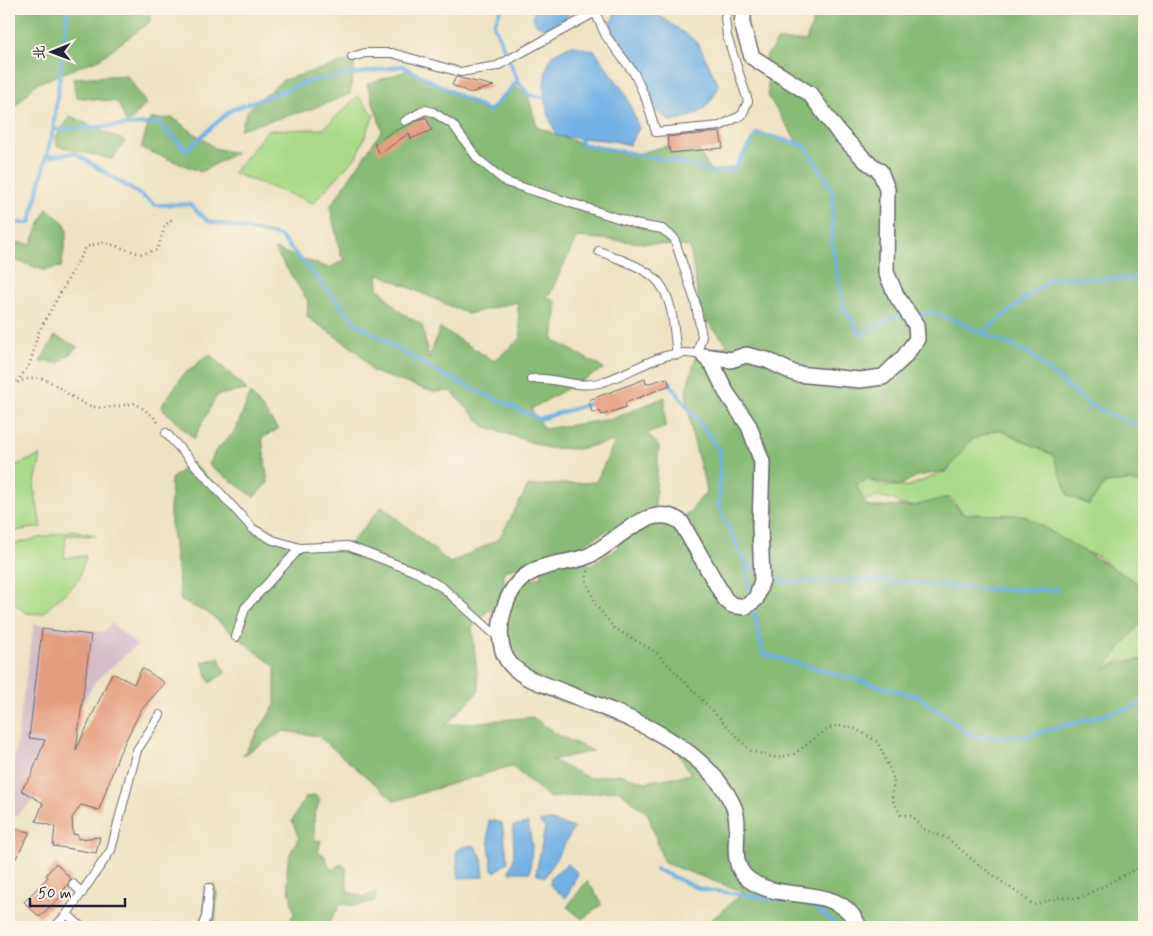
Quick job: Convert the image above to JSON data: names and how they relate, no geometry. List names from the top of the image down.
{
  "scale_bar": "50 m",
  "north": "left"
}
